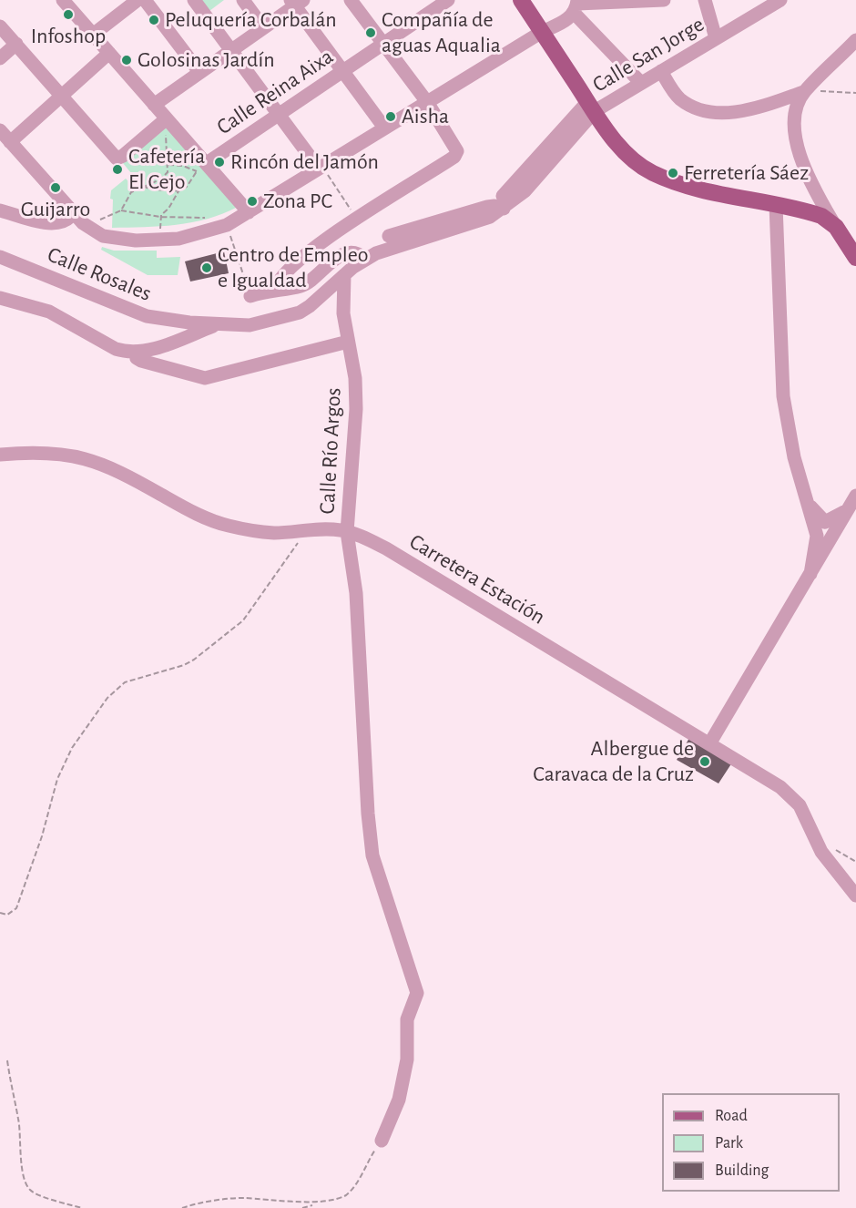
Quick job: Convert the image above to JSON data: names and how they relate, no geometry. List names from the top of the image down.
{
  "streets": {
    "street": [
      "Calle San Jorge",
      "Calle Reina Aixa",
      "Calle Rosales",
      "Calle Río Argos",
      "Carretera Estación"
    ]
  },
  "crossings": [
    ["Calle Río Argos", "Carretera Estación"]
  ],
  "places": [
    "Infoshop",
    "Peluquería Corbalán",
    "Compañía de aguas Aqualia",
    "Golosinas Jardín",
    "Aisha",
    "Rincón del Jamón",
    "Cafetería El Cejo",
    "Ferretería Sáez",
    "Guijarro",
    "Zona PC",
    "Centro de Empleo e Igualdad",
    "Albergue de Caravaca de la Cruz"
  ],
  "legend": ["Road", "Park", "Building"]
}
